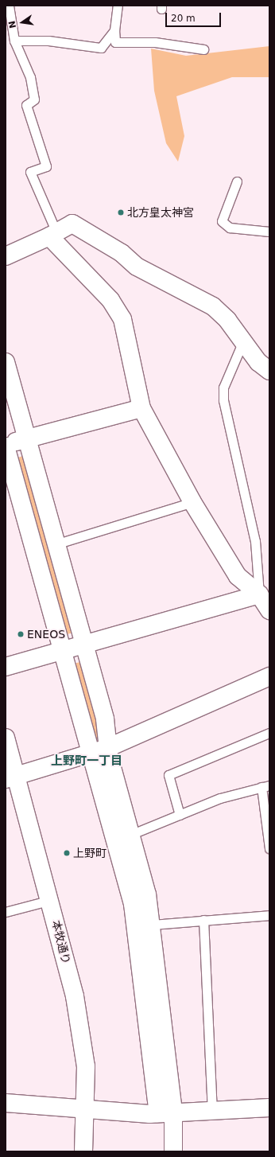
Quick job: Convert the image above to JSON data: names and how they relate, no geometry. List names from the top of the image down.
{
  "streets": {
    "street": ["本牧通り"]
  },
  "districts": ["上野町一丁目"],
  "places": ["北方皇太神宮", "ENEOS", "上野町"],
  "scale_bar": "20 m",
  "north": "left"
}
